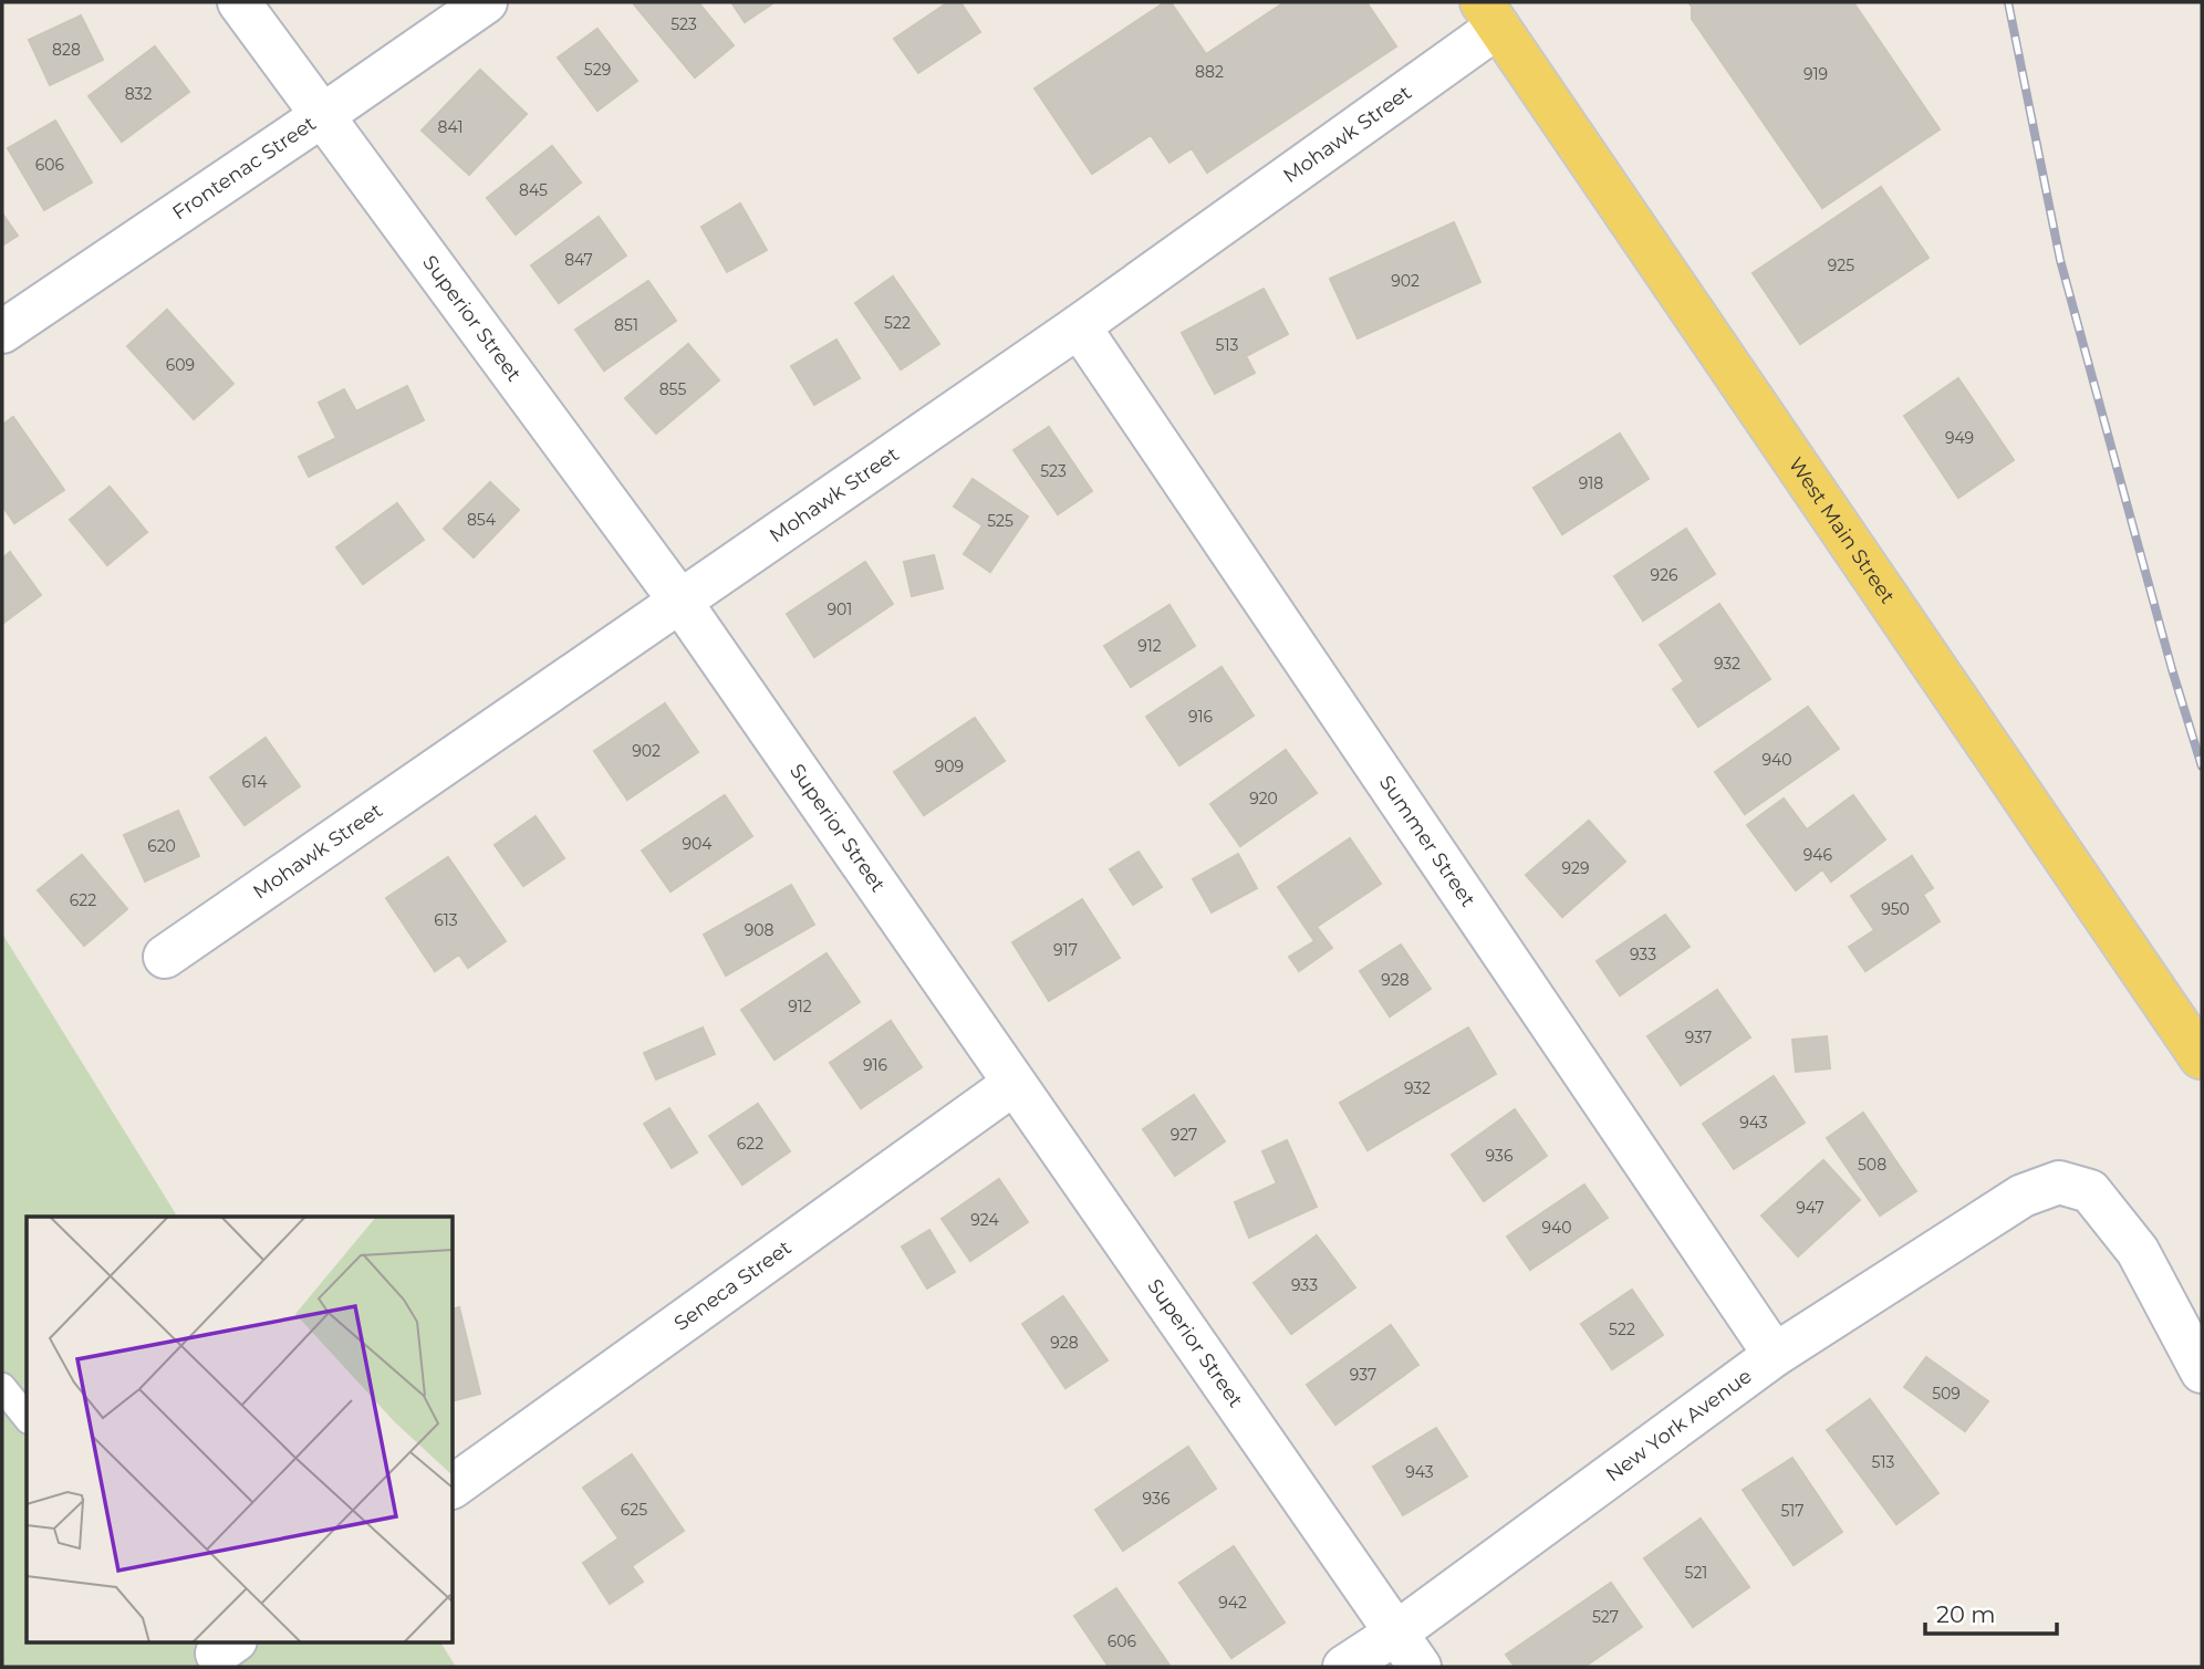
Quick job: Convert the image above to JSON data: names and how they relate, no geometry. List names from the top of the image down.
{
  "streets": {
    "main road": ["West Main Street"],
    "street": [
      "Mohawk Street",
      "Frontenac Street",
      "Superior Street",
      "Summer Street",
      "Seneca Street",
      "New York Avenue"
    ]
  },
  "crossings": [
    ["Mohawk Street", "Superior Street"],
    ["Mohawk Street", "West Main Street"],
    ["Mohawk Street", "Summer Street"],
    ["Frontenac Street", "Superior Street"],
    ["Superior Street", "Seneca Street"],
    ["Superior Street", "New York Avenue"],
    ["Summer Street", "New York Avenue"]
  ],
  "house_numbers": [
    "523",
    "828",
    "529",
    "882",
    "919",
    "832",
    "841",
    "606",
    "845",
    "847",
    "925",
    "902",
    "522",
    "851",
    "513",
    "609",
    "855",
    "949",
    "523",
    "918",
    "854",
    "525",
    "926",
    "901",
    "912",
    "932",
    "916",
    "902",
    "940",
    "909",
    "614",
    "920",
    "904",
    "620",
    "946",
    "929",
    "622",
    "950",
    "613",
    "908",
    "917",
    "933",
    "928",
    "912",
    "937",
    "916",
    "932",
    "943",
    "927",
    "622",
    "936",
    "508",
    "947",
    "924",
    "940",
    "933",
    "522",
    "928",
    "937",
    "509",
    "513",
    "943",
    "936",
    "625",
    "517",
    "521",
    "942",
    "527",
    "606"
  ],
  "scale_bar": "20 m"
}
